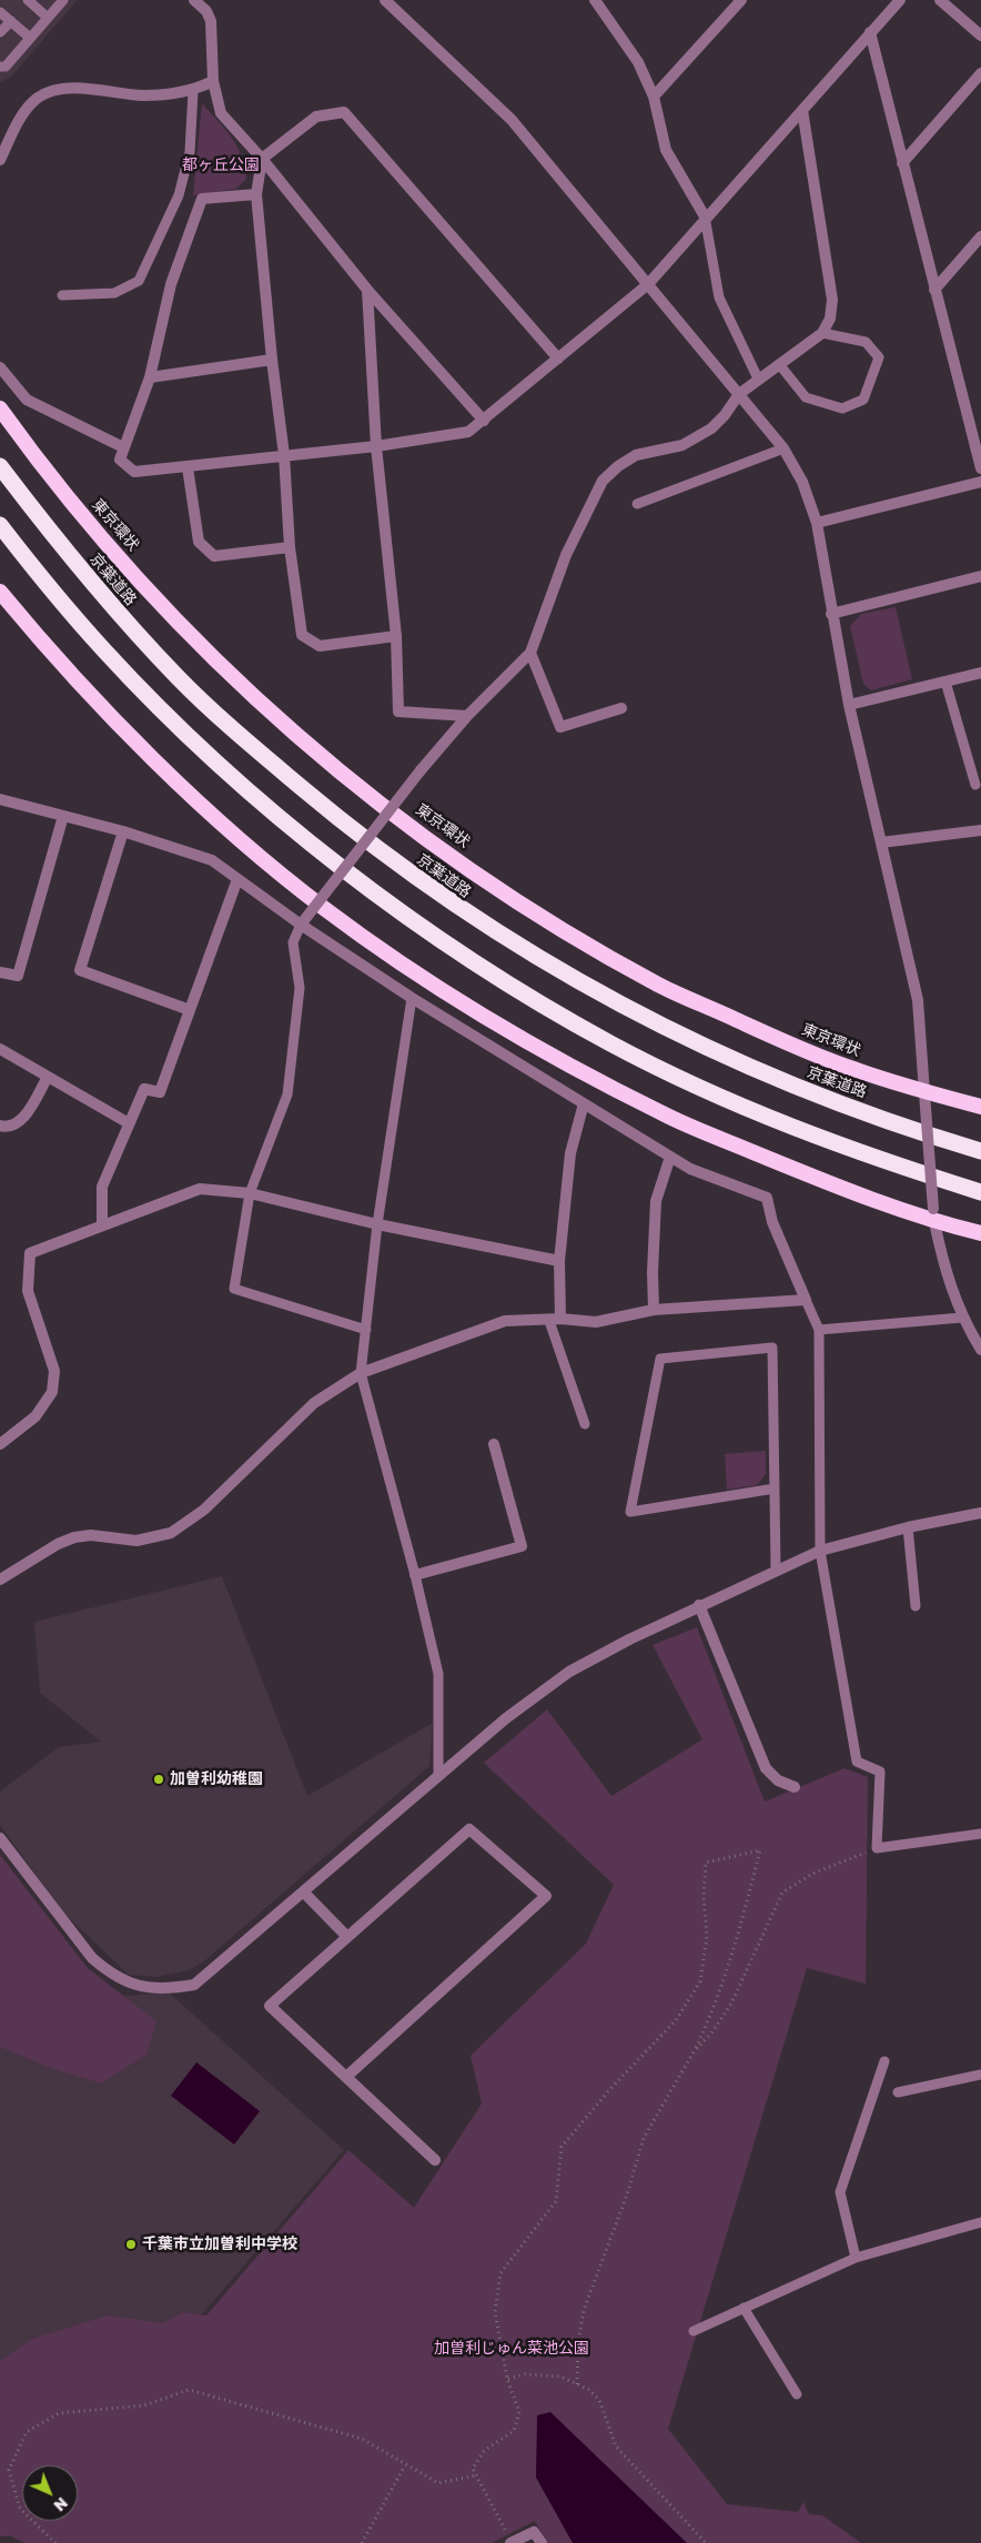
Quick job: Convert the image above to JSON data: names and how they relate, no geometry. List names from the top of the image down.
{
  "streets": {
    "highway": ["東京環状", "京葉道路"]
  },
  "parks": ["都ヶ丘公園", "加曽利じゅん菜池公園"],
  "places": ["加曽利幼稚園", "千葉市立加曽利中学校"],
  "north": "bottom right"
}
